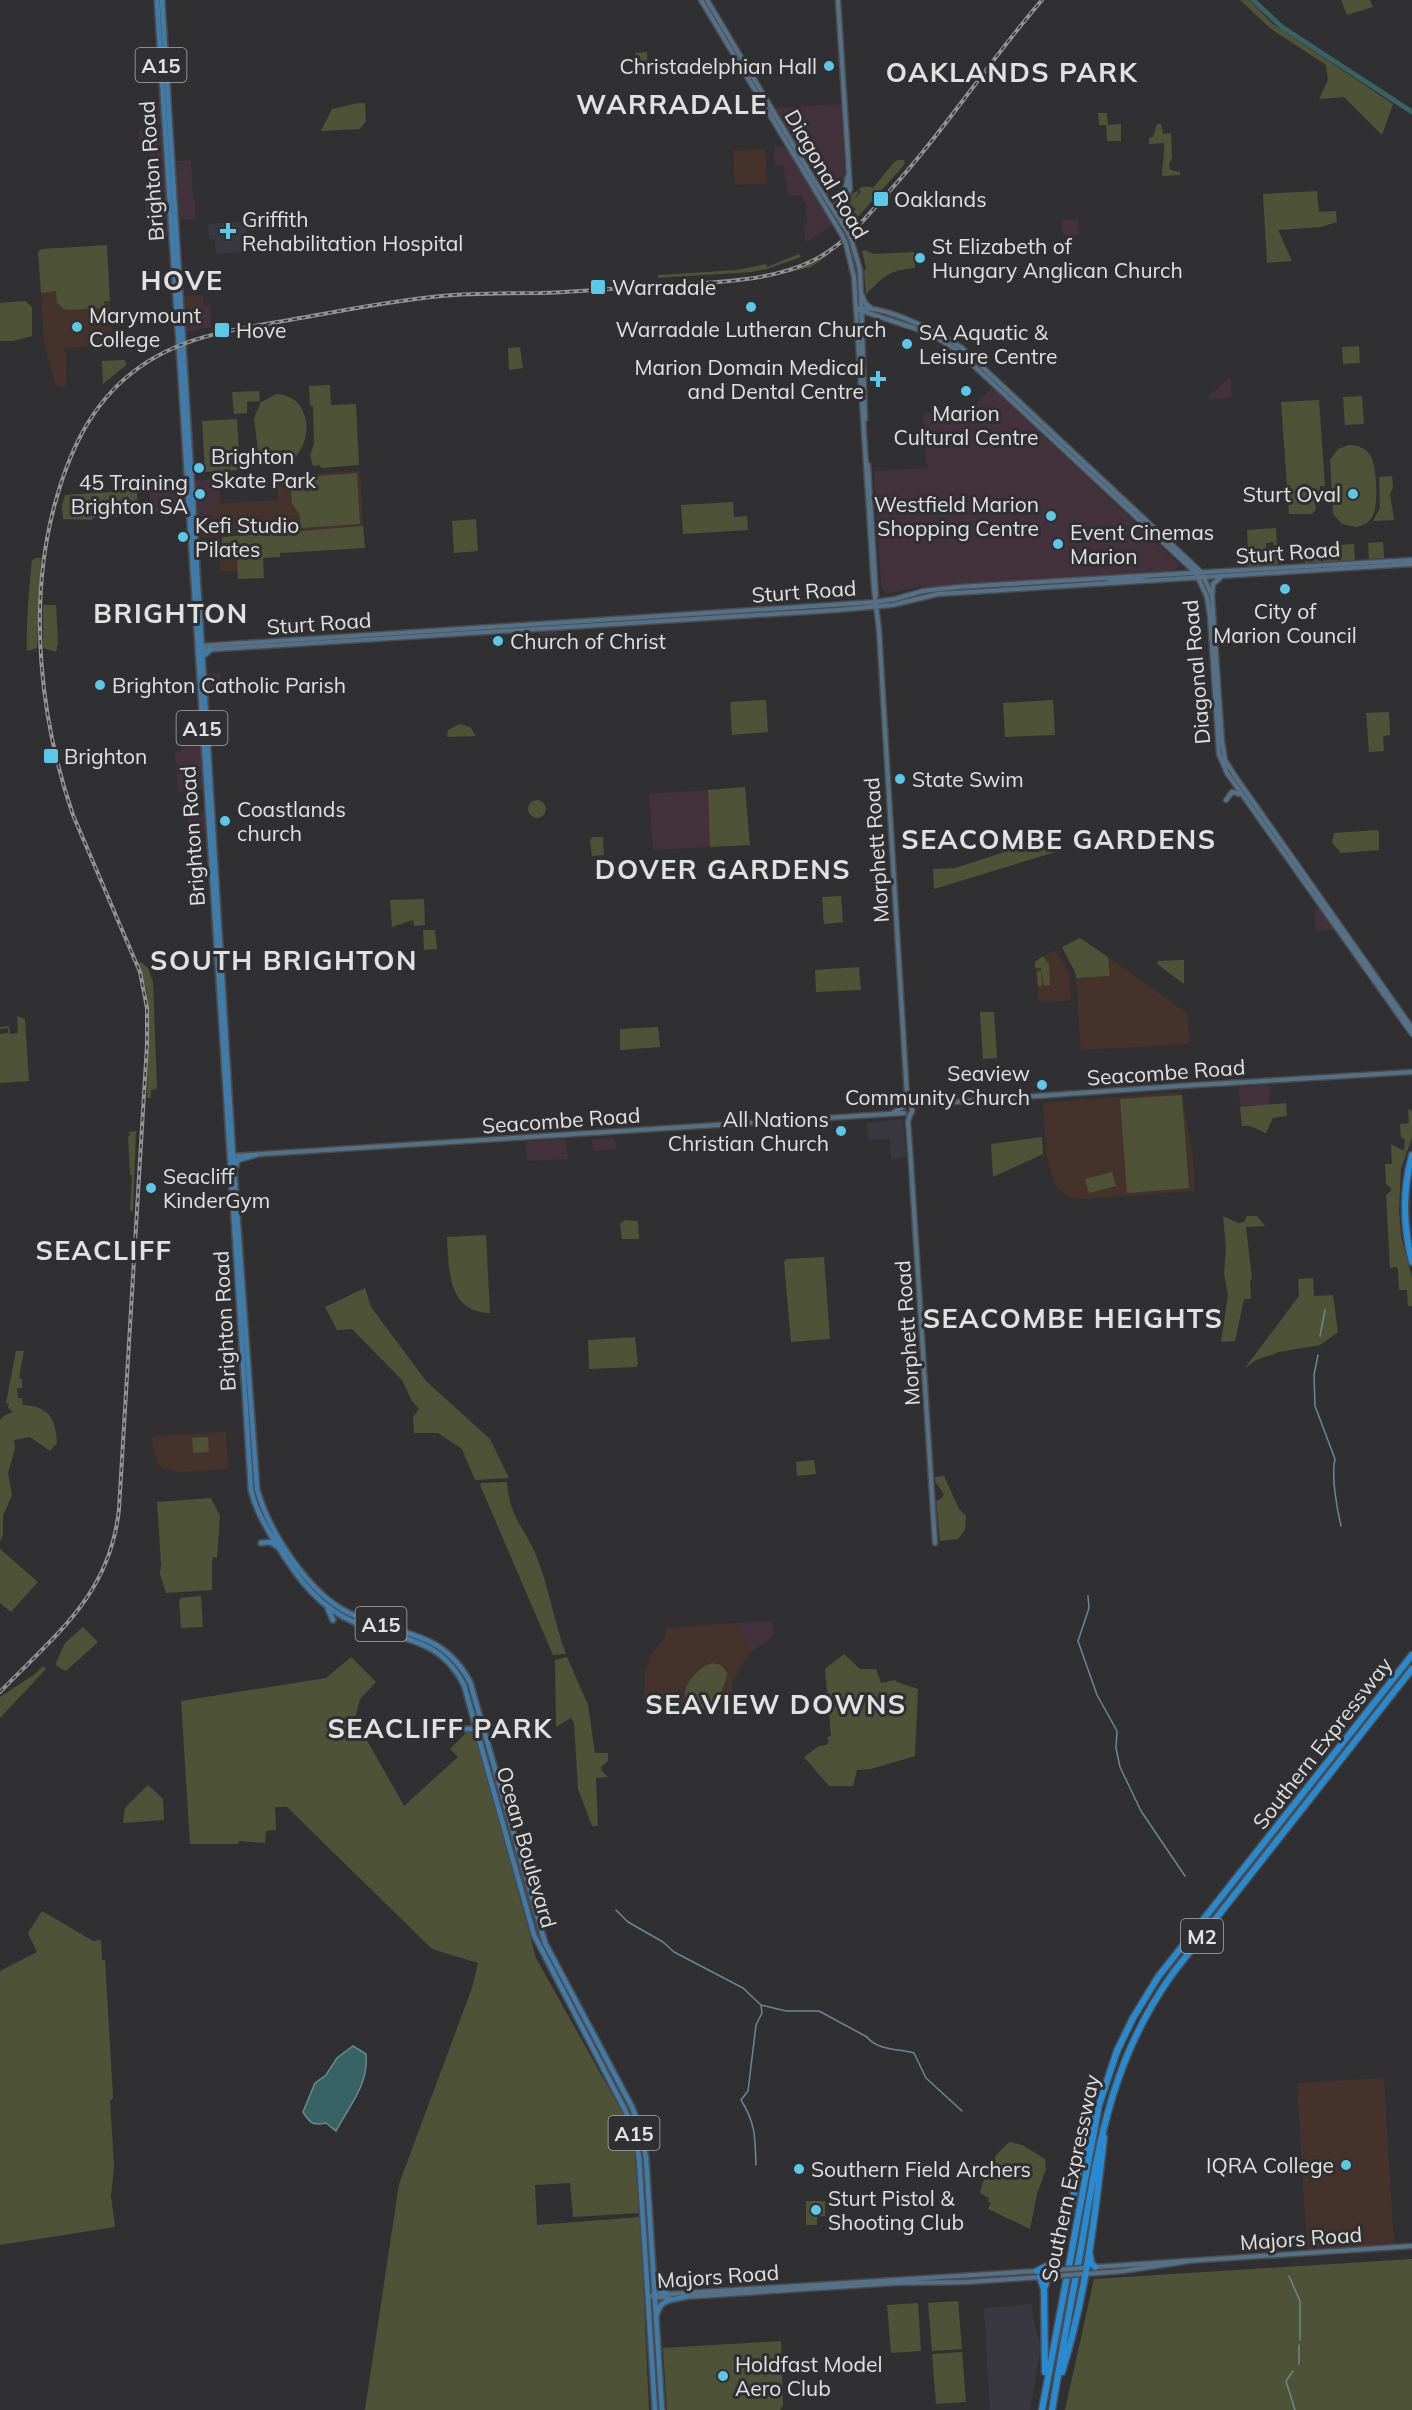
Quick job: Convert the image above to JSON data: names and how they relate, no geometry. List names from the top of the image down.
{
  "streets": {
    "highway": ["Southern Expressway", "M2"],
    "main road": [
      "A15",
      "Brighton Road",
      "Diagonal Road",
      "Sturt Road",
      "Morphett Road",
      "Seacombe Road",
      "Ocean Boulevard",
      "Majors Road"
    ]
  },
  "crossings": [
    ["A15", "Ocean Boulevard"],
    ["A15", "Majors Road"],
    ["Brighton Road", "Sturt Road"],
    ["Brighton Road", "Seacombe Road"],
    ["Brighton Road", "Ocean Boulevard"],
    ["Diagonal Road", "Sturt Road"],
    ["Diagonal Road", "Morphett Road"],
    ["Sturt Road", "Morphett Road"],
    ["Morphett Road", "Seacombe Road"],
    ["Ocean Boulevard", "Majors Road"]
  ],
  "districts": [
    "OAKLANDS PARK",
    "WARRADALE",
    "HOVE",
    "BRIGHTON",
    "SEACOMBE GARDENS",
    "DOVER GARDENS",
    "SOUTH BRIGHTON",
    "SEACLIFF",
    "SEACOMBE HEIGHTS",
    "SEAVIEW DOWNS",
    "SEACLIFF PARK"
  ],
  "places": {
    "other": [
      "Christadelphian Hall",
      "St Elizabeth of Hungary Anglican Church",
      "Warradale Lutheran Church",
      "Marymount College",
      "SA Aquatic & Leisure Centre",
      "Marion Cultural Centre",
      "Brighton Skate Park",
      "45 Training Brighton SA",
      "Sturt Oval",
      "Westfield Marion Shopping Centre",
      "Kefi Studio Pilates",
      "Event Cinemas Marion",
      "City of Marion Council",
      "Church of Christ",
      "Brighton Catholic Parish",
      "State Swim",
      "Coastlands church",
      "Seaview Community Church",
      "All Nations Christian Church",
      "Seacliff KinderGym",
      "IQRA College",
      "Southern Field Archers",
      "Sturt Pistol & Shooting Club",
      "Holdfast Model Aero Club"
    ],
    "transit": [
      "Oaklands",
      "Warradale",
      "Hove",
      "Brighton"
    ],
    "health": ["Griffith Rehabilitation Hospital", "Marion Domain Medical and Dental Centre"]
  }
}
